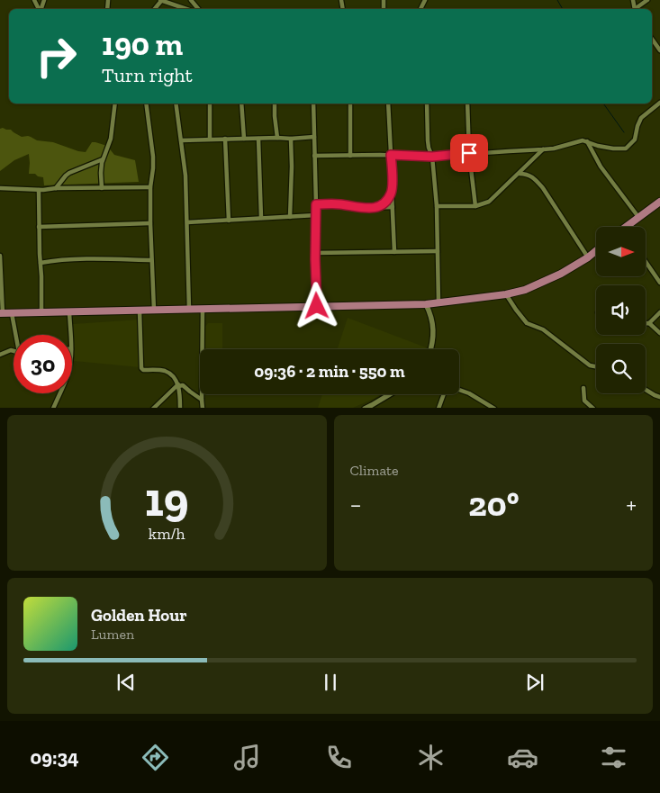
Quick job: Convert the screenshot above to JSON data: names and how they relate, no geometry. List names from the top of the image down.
{
  "north": "right",
  "page": {
    "turn": ["190 m", "Turn right"],
    "limit": "30",
    "trip": "09:36 · 2 min · 550 m",
    "tile": "Climate",
    "heat": ["−", "20°", "+"],
    "song": ["Golden Hour", "Lumen"],
    "tabs": "09:34",
    "gauge": ["19", "km/h"]
  }
}
